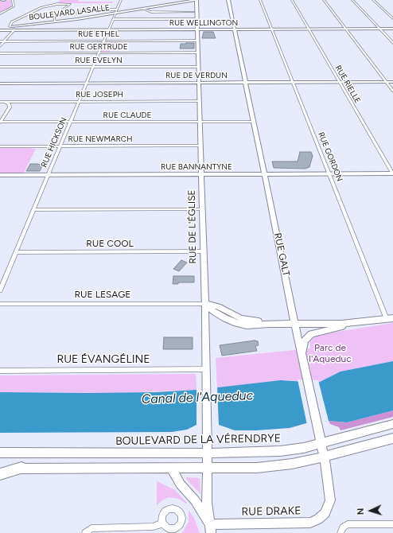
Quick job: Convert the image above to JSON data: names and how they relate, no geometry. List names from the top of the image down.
{
  "streets": {
    "main road": [
      "BOULEVARD LASALLE",
      "RUE WELLINGTON",
      "RUE DE VERDUN",
      "RUE BANNANTYNE",
      "RUE DE L'ÉGLISE",
      "RUE GALT",
      "BOULEVARD DE LA VÉRENDRYE",
      "RUE DRAKE"
    ],
    "street": [
      "RUE ETHEL",
      "RUE GERTRUDE",
      "RUE EVELYN",
      "RUE RIELLE",
      "RUE JOSEPH",
      "RUE CLAUDE",
      "RUE NEWMARCH",
      "RUE HICKSON",
      "RUE GORDON",
      "RUE COOL",
      "RUE LESAGE",
      "RUE ÉVANGÉLINE"
    ]
  },
  "crossings": [
    ["BOULEVARD LASALLE", "RUE WELLINGTON"],
    ["BOULEVARD LASALLE", "RUE HICKSON"],
    ["BOULEVARD LASALLE", "RUE DE L'ÉGLISE"],
    ["RUE WELLINGTON", "RUE RIELLE"],
    ["RUE WELLINGTON", "RUE HICKSON"],
    ["RUE WELLINGTON", "RUE GORDON"],
    ["RUE WELLINGTON", "RUE DE L'ÉGLISE"],
    ["RUE WELLINGTON", "RUE GALT"],
    ["RUE ETHEL", "RUE HICKSON"],
    ["RUE ETHEL", "RUE DE L'ÉGLISE"],
    ["RUE GERTRUDE", "RUE HICKSON"],
    ["RUE GERTRUDE", "RUE DE L'ÉGLISE"],
    ["RUE EVELYN", "RUE HICKSON"],
    ["RUE EVELYN", "RUE DE L'ÉGLISE"],
    ["RUE DE VERDUN", "RUE RIELLE"],
    ["RUE DE VERDUN", "RUE HICKSON"],
    ["RUE DE VERDUN", "RUE GORDON"],
    ["RUE DE VERDUN", "RUE DE L'ÉGLISE"],
    ["RUE DE VERDUN", "RUE GALT"],
    ["RUE RIELLE", "RUE BANNANTYNE"],
    ["RUE JOSEPH", "RUE HICKSON"],
    ["RUE JOSEPH", "RUE DE L'ÉGLISE"],
    ["RUE CLAUDE", "RUE HICKSON"],
    ["RUE CLAUDE", "RUE DE L'ÉGLISE"],
    ["RUE CLAUDE", "RUE GALT"],
    ["RUE NEWMARCH", "RUE HICKSON"],
    ["RUE NEWMARCH", "RUE DE L'ÉGLISE"],
    ["RUE HICKSON", "RUE BANNANTYNE"],
    ["RUE HICKSON", "RUE COOL"],
    ["RUE GORDON", "RUE BANNANTYNE"],
    ["RUE BANNANTYNE", "RUE DE L'ÉGLISE"],
    ["RUE BANNANTYNE", "RUE GALT"],
    ["RUE DE L'ÉGLISE", "RUE COOL"],
    ["RUE DE L'ÉGLISE", "RUE LESAGE"],
    ["RUE DE L'ÉGLISE", "RUE ÉVANGÉLINE"],
    ["RUE DE L'ÉGLISE", "BOULEVARD DE LA VÉRENDRYE"],
    ["RUE DE L'ÉGLISE", "RUE DRAKE"],
    ["RUE GALT", "BOULEVARD DE LA VÉRENDRYE"],
    ["RUE GALT", "RUE DRAKE"]
  ],
  "water": ["Canal de l'Aqueduc"],
  "parks": ["Parc de l'Aqueduc"],
  "north": "left"
}
